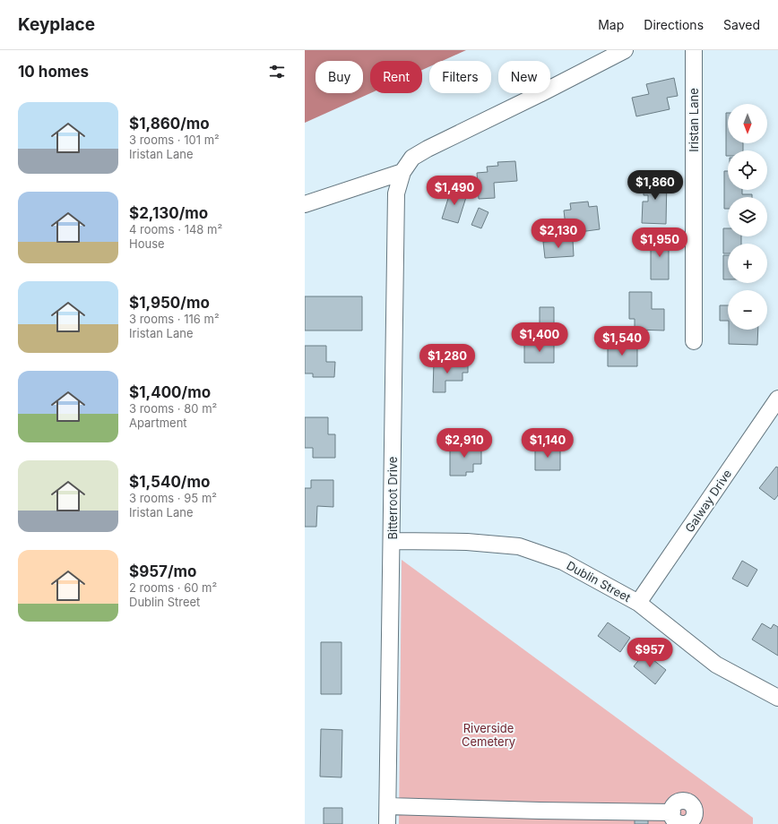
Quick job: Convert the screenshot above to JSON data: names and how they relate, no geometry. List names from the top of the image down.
{
  "streets": {
    "street": [
      "Iristan Lane",
      "Bitterroot Drive",
      "Galway Drive",
      "Dublin Street"
    ]
  },
  "crossings": [
    ["Bitterroot Drive", "Dublin Street"],
    ["Galway Drive", "Dublin Street"]
  ],
  "parks": ["Riverside Cemetery"],
  "north": "bottom",
  "page": {
    "header": "Keyplace",
    "nav": ["Map", "Directions", "Saved"],
    "heading": "10 homes",
    "chip": [
      "Buy",
      "Rent",
      "Filters",
      "New"
    ],
    "list": [
      {
        "name": "$1,860/mo",
        "note": "3 rooms · 101 m² · Iristan Lane"
      },
      {
        "name": "$2,130/mo",
        "note": "4 rooms · 148 m² · House"
      },
      {
        "name": "$1,950/mo",
        "note": "3 rooms · 116 m² · Iristan Lane"
      },
      {
        "name": "$1,400/mo",
        "note": "3 rooms · 80 m² · Apartment"
      },
      {
        "name": "$1,540/mo",
        "note": "3 rooms · 95 m² · Iristan Lane"
      },
      {
        "name": "$957/mo",
        "note": "2 rooms · 60 m² · Dublin Street"
      }
    ],
    "map_buttons": ["+", "−"],
    "price": [
      "$1,860",
      "$1,490",
      "$2,130",
      "$1,950",
      "$1,400",
      "$1,540",
      "$1,280",
      "$2,910",
      "$1,140",
      "$957"
    ]
  }
}
